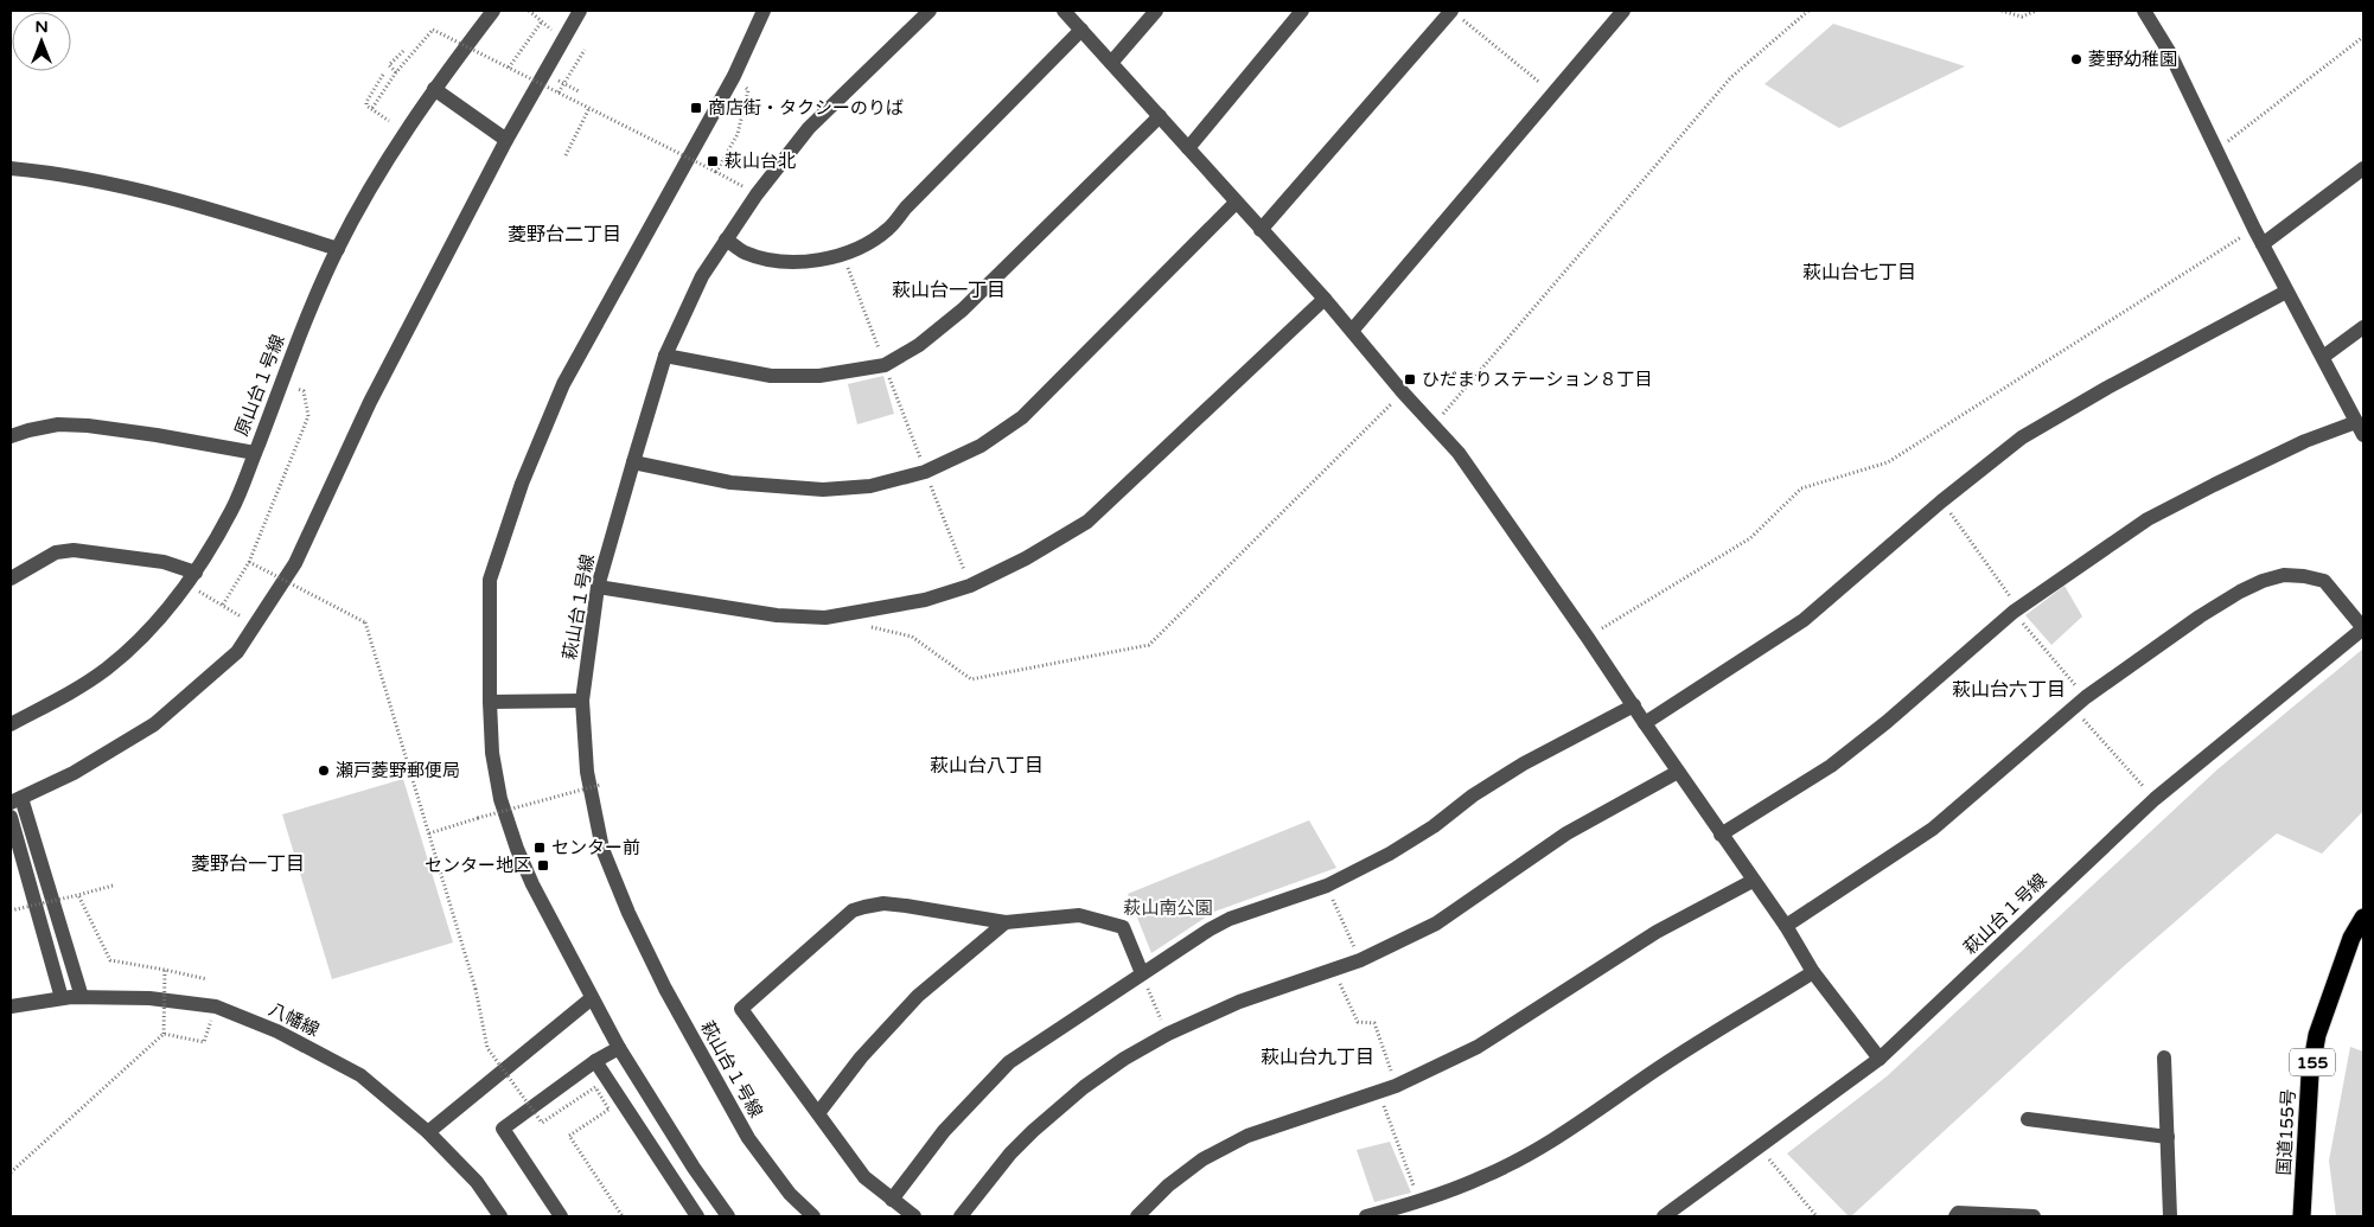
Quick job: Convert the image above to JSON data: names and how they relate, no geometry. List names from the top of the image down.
{
  "streets": {
    "highway": ["155", "国道155号"],
    "street": ["原山台１号線", "萩山台１号線", "八幡線"]
  },
  "districts": [
    "菱野台二丁目",
    "萩山台七丁目",
    "萩山台一丁目",
    "萩山台六丁目",
    "萩山台八丁目",
    "菱野台一丁目",
    "萩山台九丁目"
  ],
  "parks": ["萩山南公園"],
  "places": {
    "other": ["菱野幼稚園", "瀬戸菱野郵便局"],
    "transit": [
      "商店街・タクシーのりば",
      "萩山台北",
      "ひだまりステーション８丁目",
      "センター前",
      "センター地区"
    ]
  },
  "north": "top"
}
